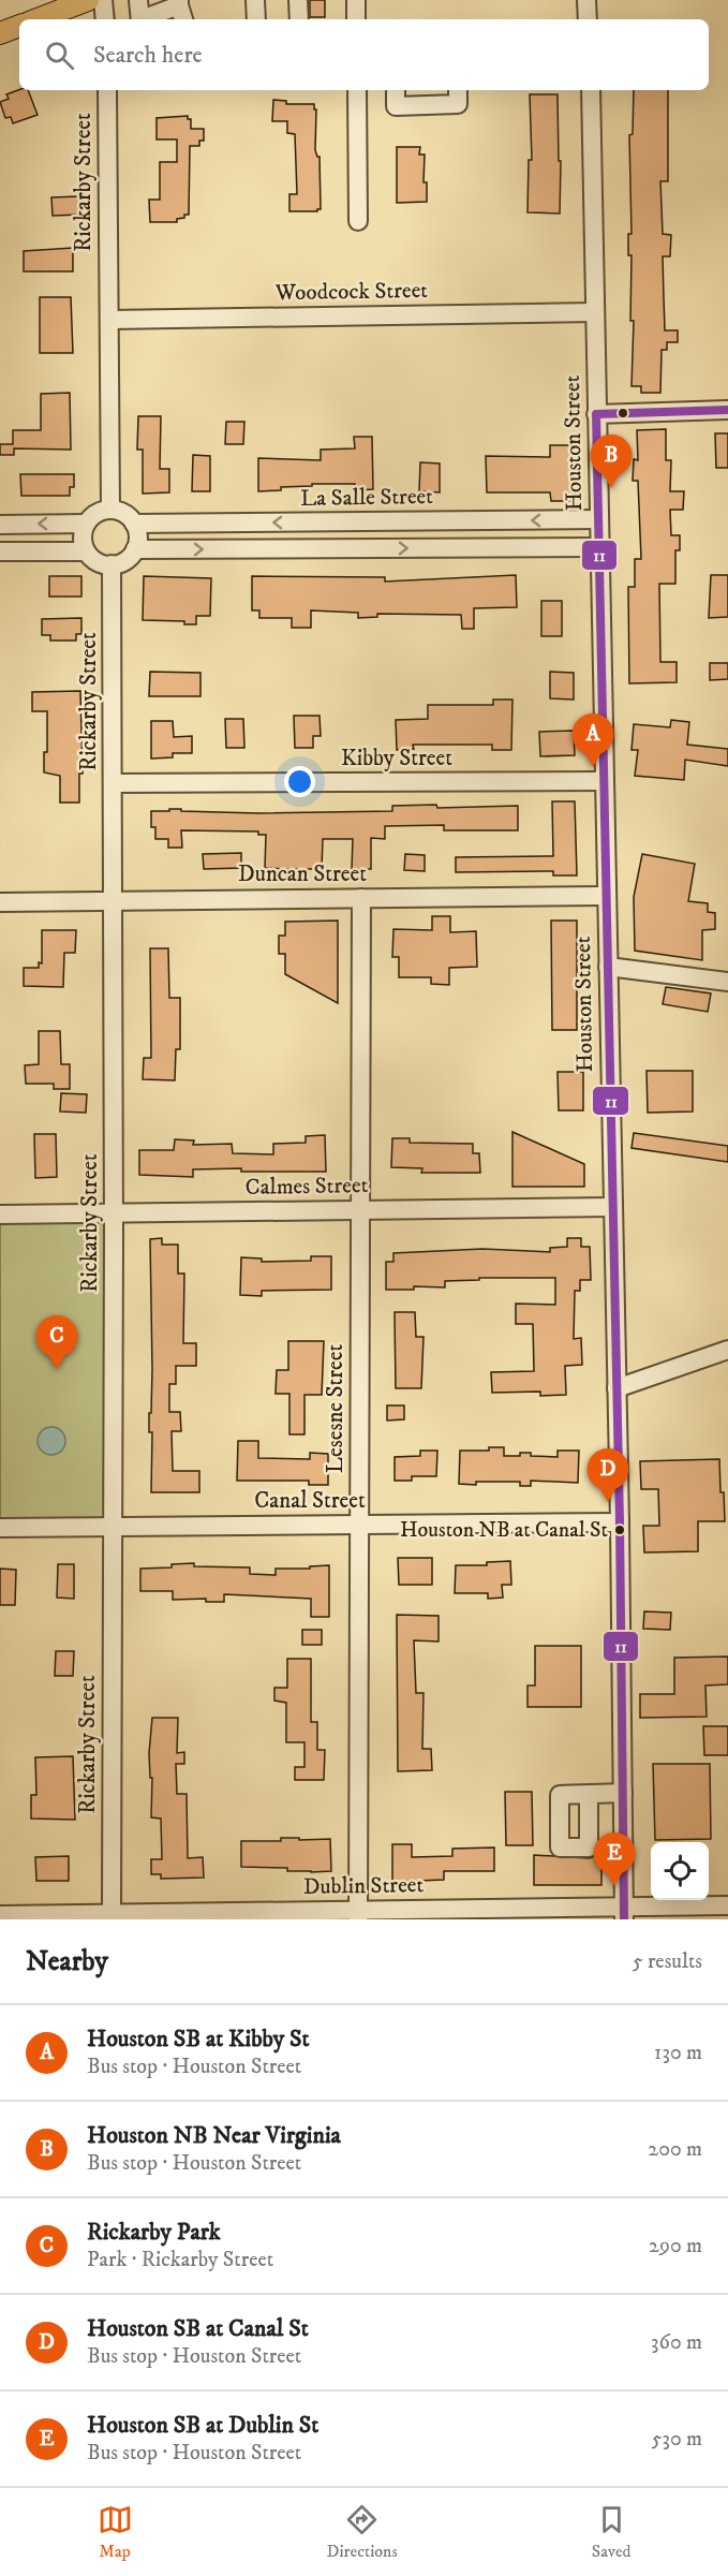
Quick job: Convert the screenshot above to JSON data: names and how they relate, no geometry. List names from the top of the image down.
{
  "streets": {
    "street": [
      "Rickarby Street",
      "Woodcock Street",
      "Houston Street",
      "La Salle Street",
      "Kibby Street",
      "Duncan Street",
      "Calmes Street",
      "Lesesne Street",
      "Canal Street",
      "Dublin Street"
    ]
  },
  "crossings": [
    ["Rickarby Street", "Woodcock Street"],
    ["Rickarby Street", "La Salle Street"],
    ["Rickarby Street", "Kibby Street"],
    ["Rickarby Street", "Duncan Street"],
    ["Rickarby Street", "Calmes Street"],
    ["Rickarby Street", "Canal Street"],
    ["Rickarby Street", "Dublin Street"],
    ["Woodcock Street", "Houston Street"],
    ["Houston Street", "La Salle Street"],
    ["Houston Street", "Kibby Street"],
    ["Houston Street", "Duncan Street"],
    ["Houston Street", "Calmes Street"],
    ["Houston Street", "Canal Street"],
    ["Houston Street", "Dublin Street"],
    ["Duncan Street", "Lesesne Street"],
    ["Calmes Street", "Lesesne Street"],
    ["Lesesne Street", "Canal Street"],
    ["Lesesne Street", "Dublin Street"]
  ],
  "places": ["Houston NB at Canal St"],
  "lines": ["transit line 11"],
  "page": {
    "search": "Search here",
    "pins": [
      "B",
      "A",
      "C",
      "D",
      "E"
    ],
    "heading": ["Nearby", "5 results"],
    "list": [
      {
        "mark": "A",
        "name": "Houston SB at Kibby St",
        "note": "Bus stop · Houston Street",
        "value": "130 m"
      },
      {
        "mark": "B",
        "name": "Houston NB Near Virginia",
        "note": "Bus stop · Houston Street",
        "value": "200 m"
      },
      {
        "mark": "C",
        "name": "Rickarby Park",
        "note": "Park · Rickarby Street",
        "value": "290 m"
      },
      {
        "mark": "D",
        "name": "Houston SB at Canal St",
        "note": "Bus stop · Houston Street",
        "value": "360 m"
      },
      {
        "mark": "E",
        "name": "Houston SB at Dublin St",
        "note": "Bus stop · Houston Street",
        "value": "530 m"
      }
    ],
    "nav": ["Map", "Directions", "Saved"]
  }
}
